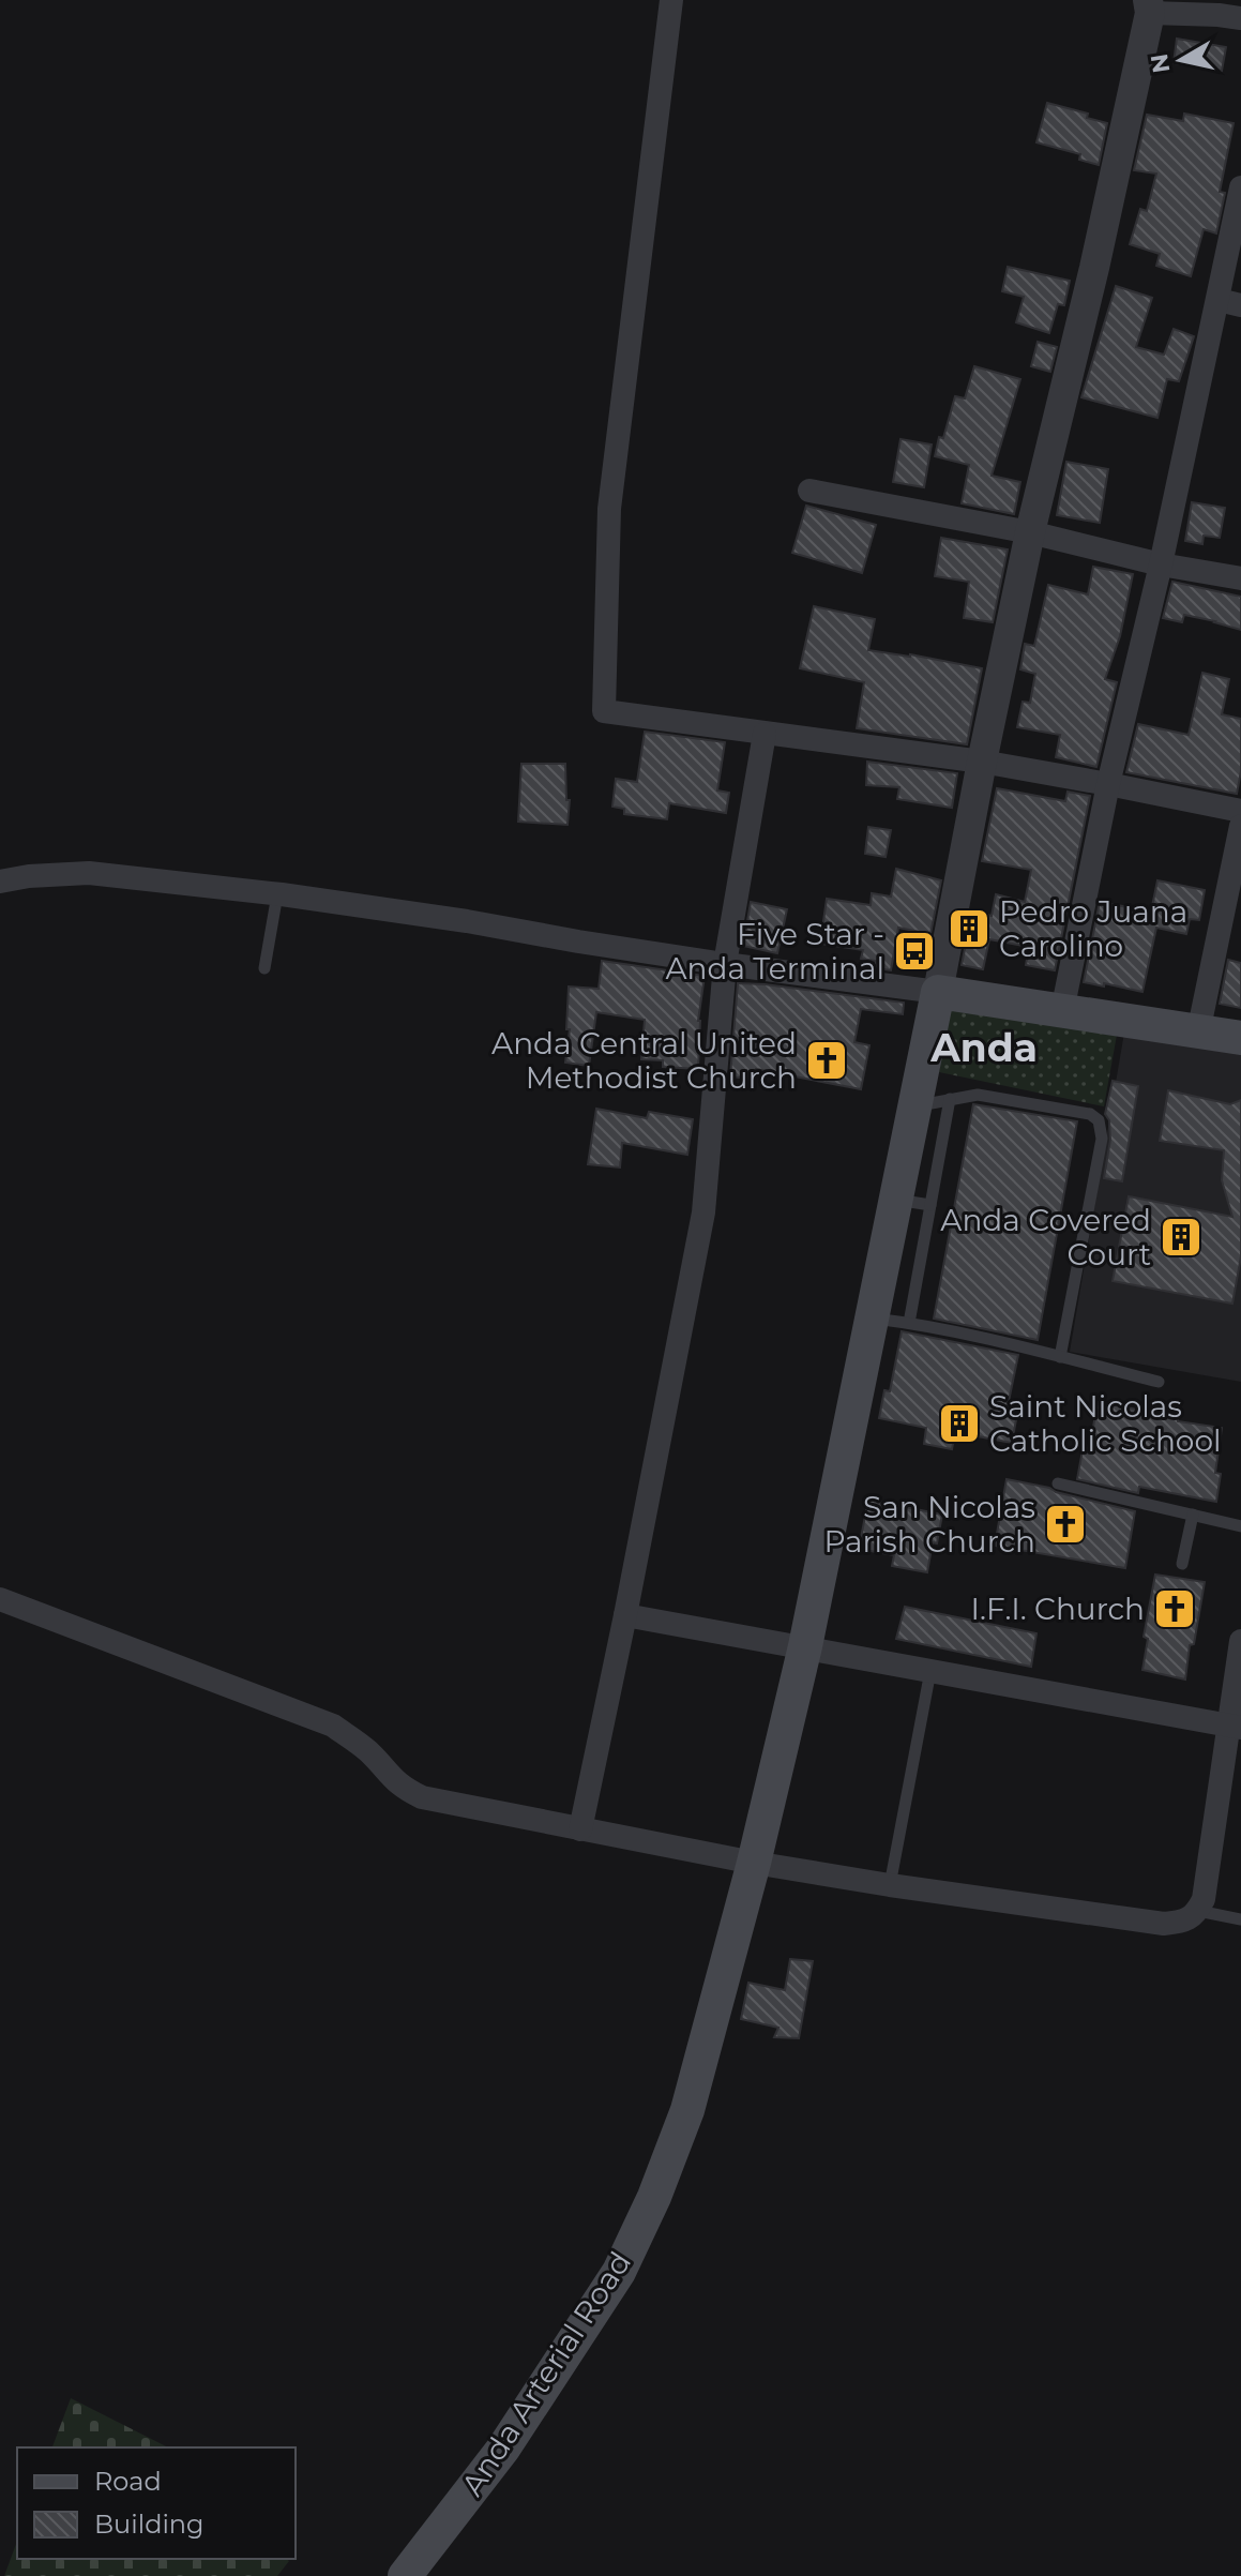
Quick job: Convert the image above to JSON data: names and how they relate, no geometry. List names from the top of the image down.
{
  "streets": {
    "main road": ["Anda Arterial Road"]
  },
  "districts": ["Anda"],
  "places": {
    "building": ["Pedro Juana Carolino", "Anda Covered Court", "Saint Nicolas Catholic School"],
    "bus stop": ["Five Star - Anda Terminal"],
    "church": ["Anda Central United Methodist Church", "San Nicolas Parish Church", "I.F.I. Church"]
  },
  "legend": ["Road", "Building"],
  "north": "left"
}
